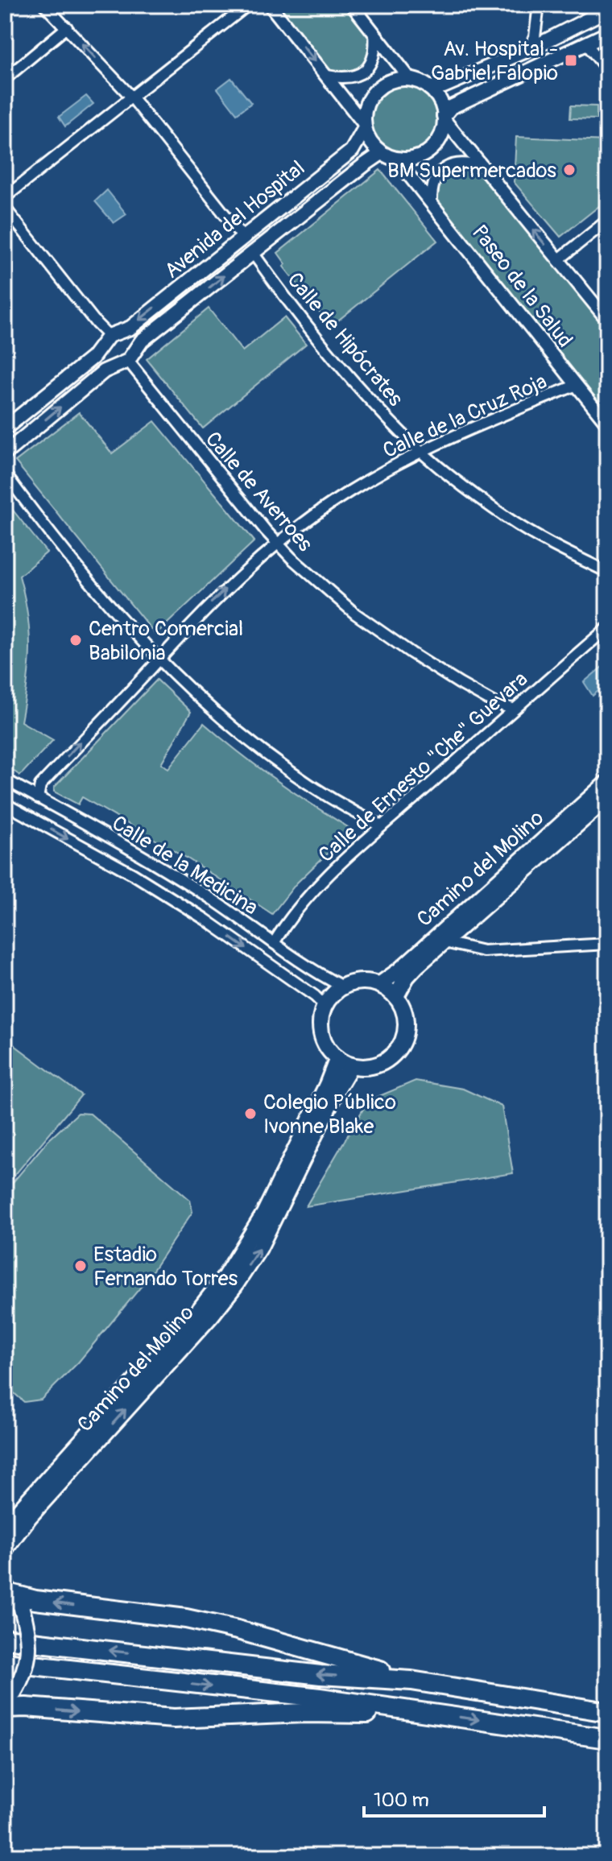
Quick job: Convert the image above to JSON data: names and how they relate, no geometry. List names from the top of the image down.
{
  "streets": {
    "main road": ["Avenida del Hospital", "Camino del Molino"],
    "street": [
      "Paseo de la Salud",
      "Calle de Hipócrates",
      "Calle de la Cruz Roja",
      "Calle de Averroes",
      "Calle de Ernesto \"Che\" Guevara",
      "Calle de la Medicina"
    ]
  },
  "crossings": [
    ["Avenida del Hospital", "Paseo de la Salud"],
    ["Avenida del Hospital", "Calle de Hipócrates"],
    ["Avenida del Hospital", "Calle de Averroes"],
    ["Paseo de la Salud", "Calle de la Cruz Roja"],
    ["Calle de Hipócrates", "Calle de la Cruz Roja"],
    ["Calle de la Cruz Roja", "Calle de Averroes"],
    ["Calle de la Cruz Roja", "Calle de la Medicina"],
    ["Calle de Averroes", "Calle de Ernesto \"Che\" Guevara"],
    ["Calle de Ernesto \"Che\" Guevara", "Calle de la Medicina"],
    ["Calle de la Medicina", "Camino del Molino"]
  ],
  "one_way": ["Calle de la Cruz Roja"],
  "places": {
    "transit": ["Av. Hospital - Gabriel Falopio"],
    "other": [
      "BM Supermercados",
      "Centro Comercial Babilonia",
      "Colegio Público Ivonne Blake",
      "Estadio Fernando Torres"
    ]
  },
  "scale_bar": "100 m"
}
